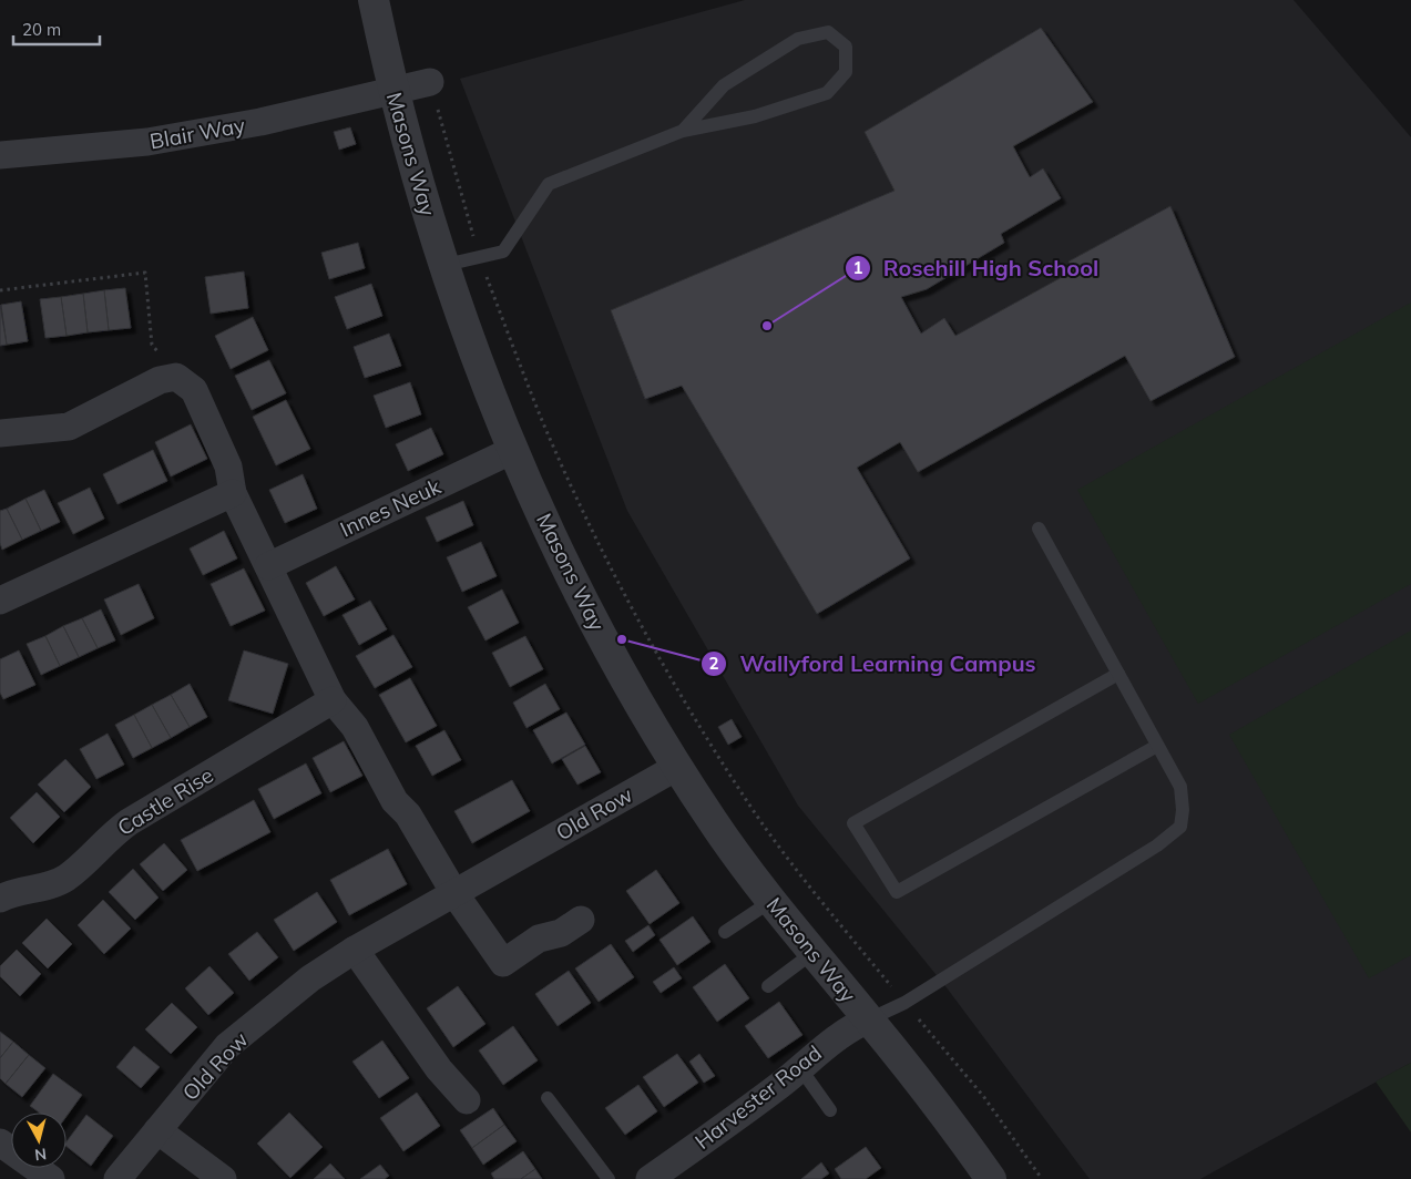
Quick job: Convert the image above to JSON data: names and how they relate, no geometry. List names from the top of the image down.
{
  "streets": {
    "street": [
      "Blair Way",
      "Masons Way",
      "Innes Neuk",
      "Castle Rise",
      "Old Row",
      "Harvester Road"
    ]
  },
  "crossings": [
    ["Blair Way", "Masons Way"],
    ["Masons Way", "Innes Neuk"],
    ["Masons Way", "Old Row"],
    ["Masons Way", "Harvester Road"]
  ],
  "places": ["Rosehill High School", "Wallyford Learning Campus"],
  "scale_bar": "20 m",
  "north": "bottom"
}
